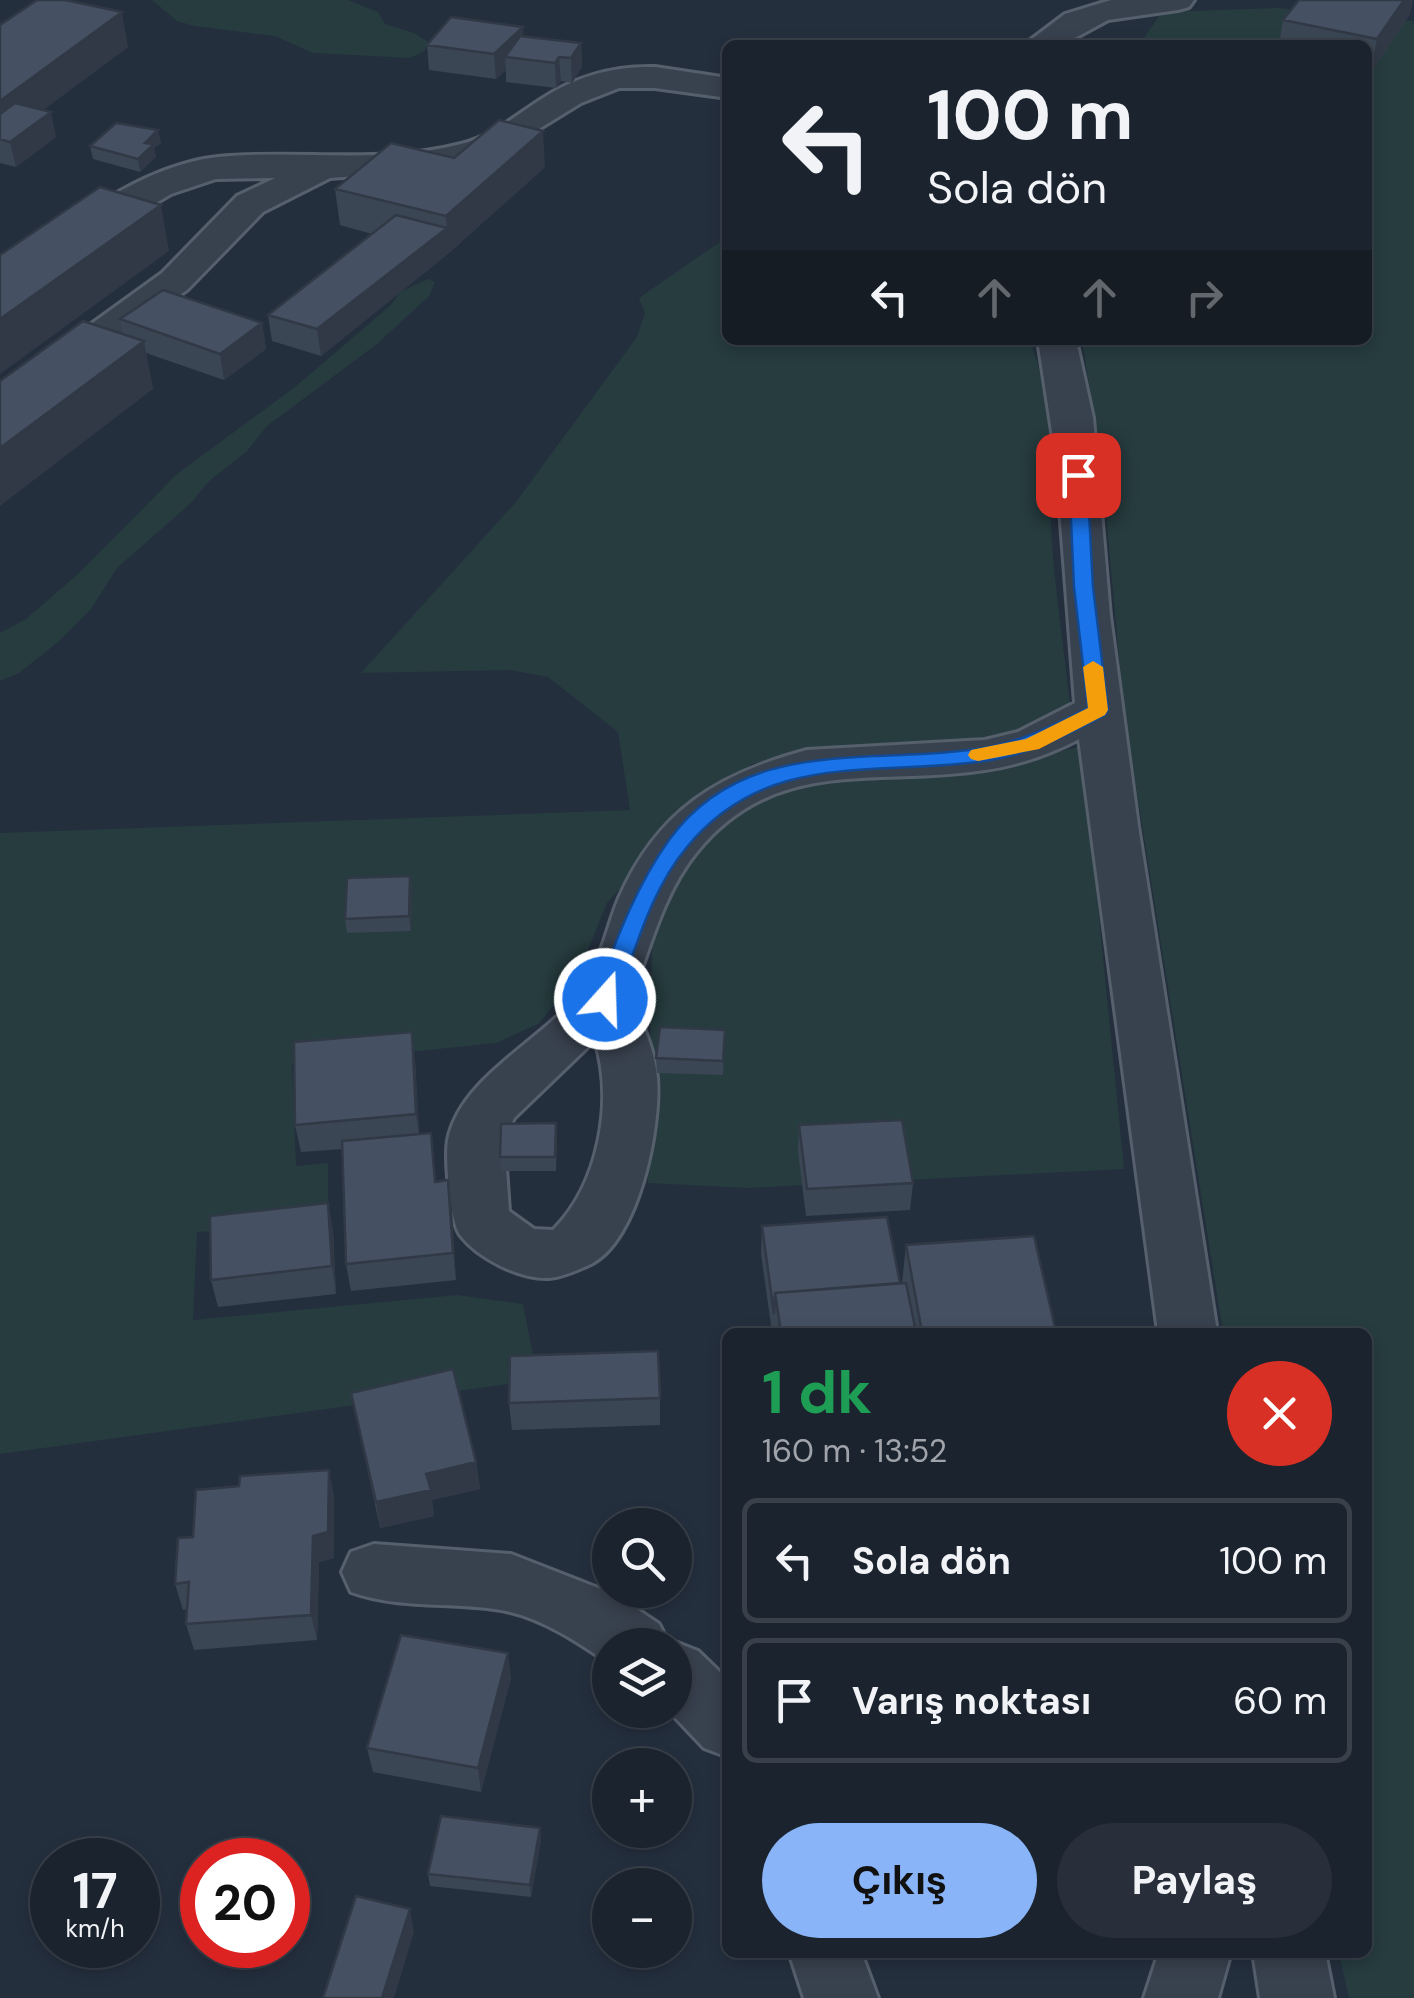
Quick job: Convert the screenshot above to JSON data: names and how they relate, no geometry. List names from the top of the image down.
{
  "page": {
    "turn": ["100 m", "Sola dön"],
    "heading": ["1 dk", "160 m · 13:52"],
    "list": [
      {
        "name": "Sola dön",
        "value": "100 m"
      },
      {
        "name": "Varış noktası",
        "value": "60 m"
      }
    ],
    "map_buttons": ["+", "−"],
    "buttons": ["Çıkış", "Paylaş"],
    "speed": "17 km/h",
    "limit": "20"
  }
}
